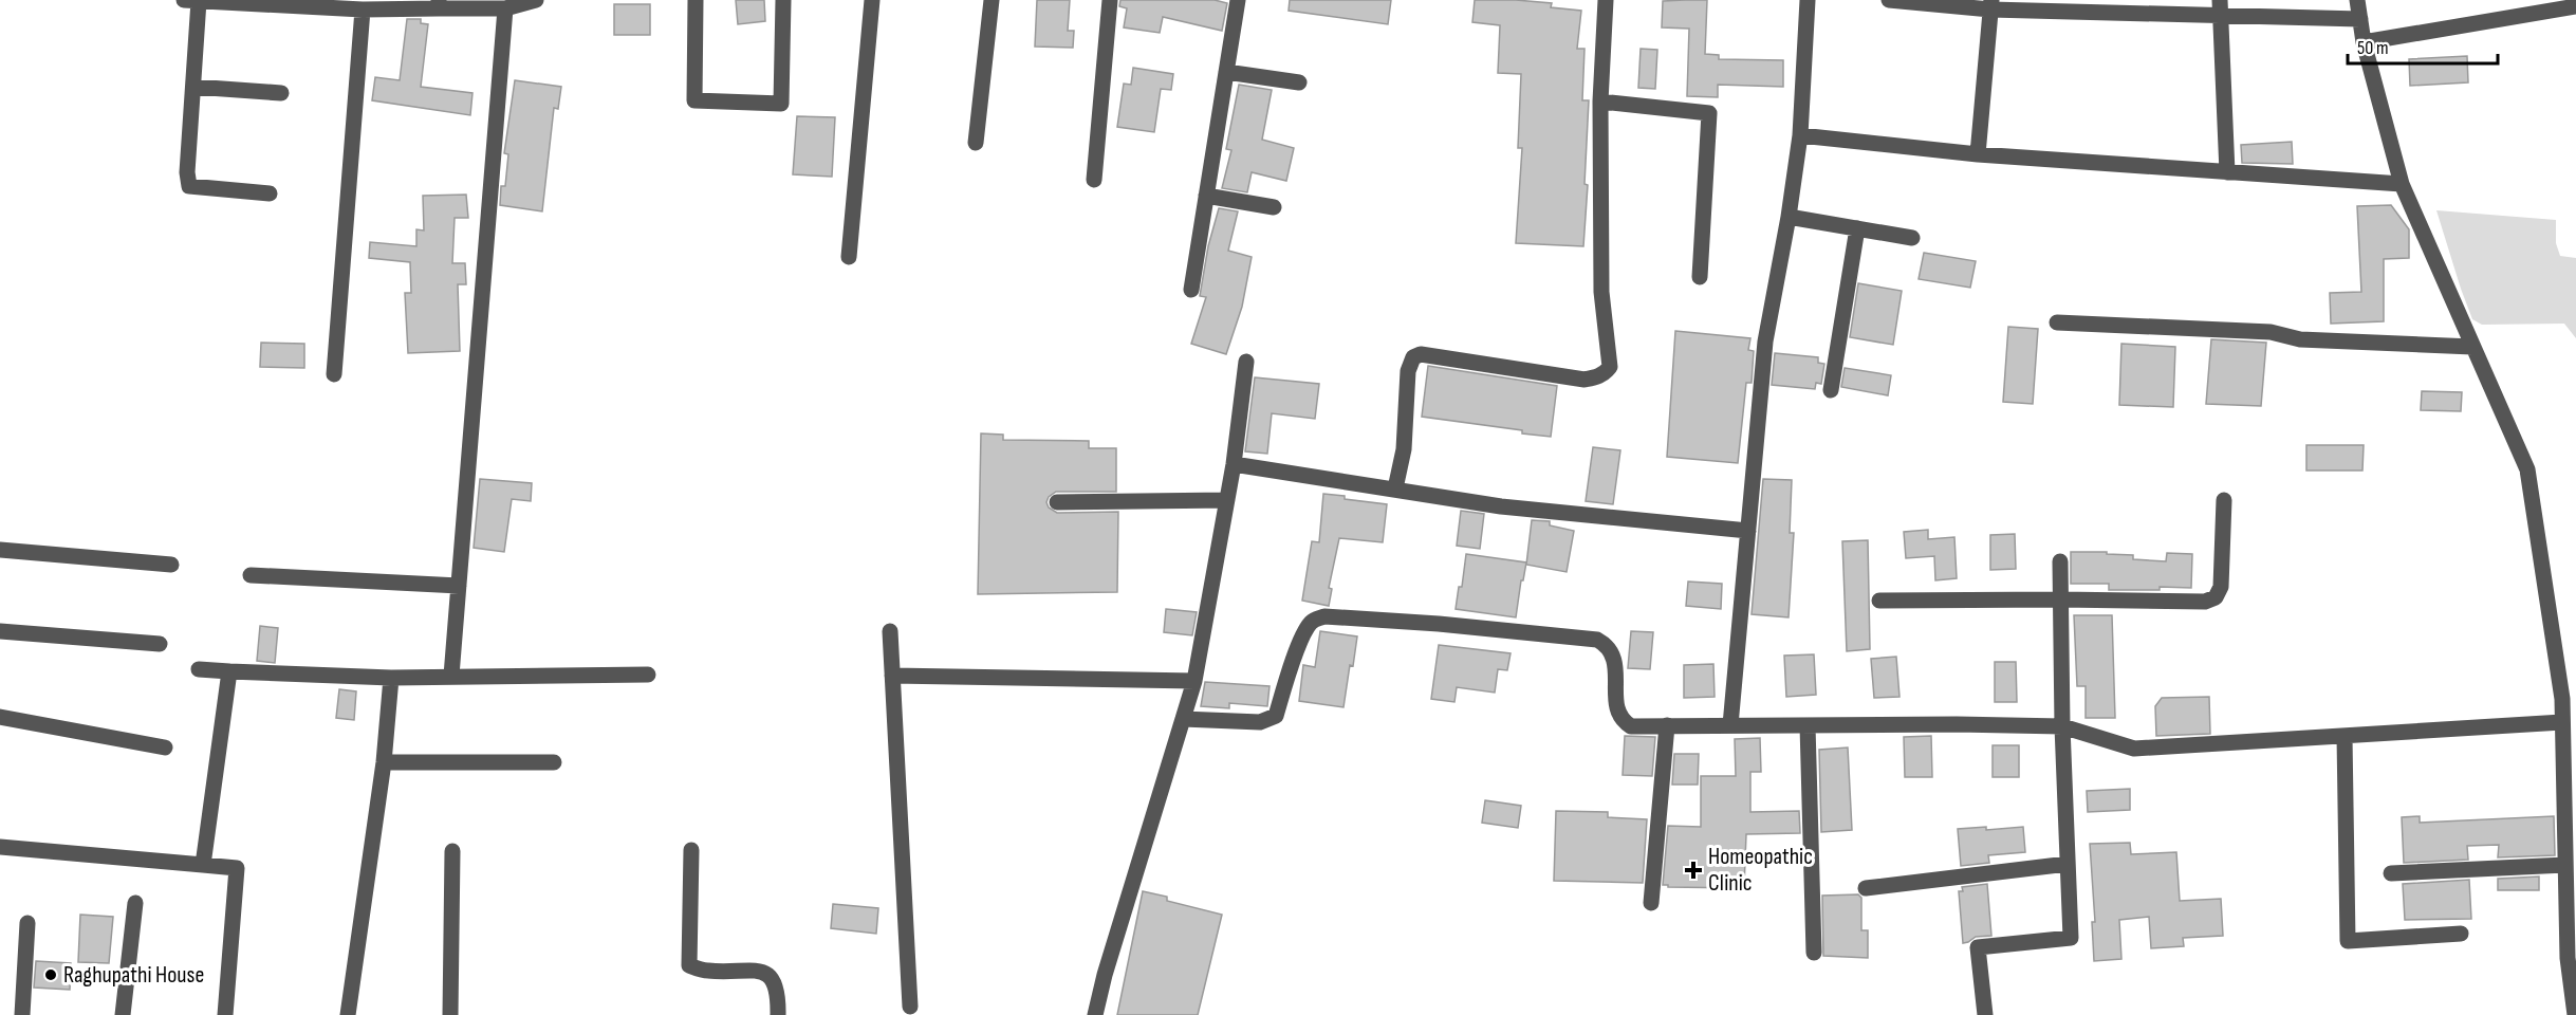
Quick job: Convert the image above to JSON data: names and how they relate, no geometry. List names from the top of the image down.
{
  "places": {
    "health": ["Homeopathic Clinic"],
    "other": ["Raghupathi House"]
  },
  "scale_bar": "50 m"
}
